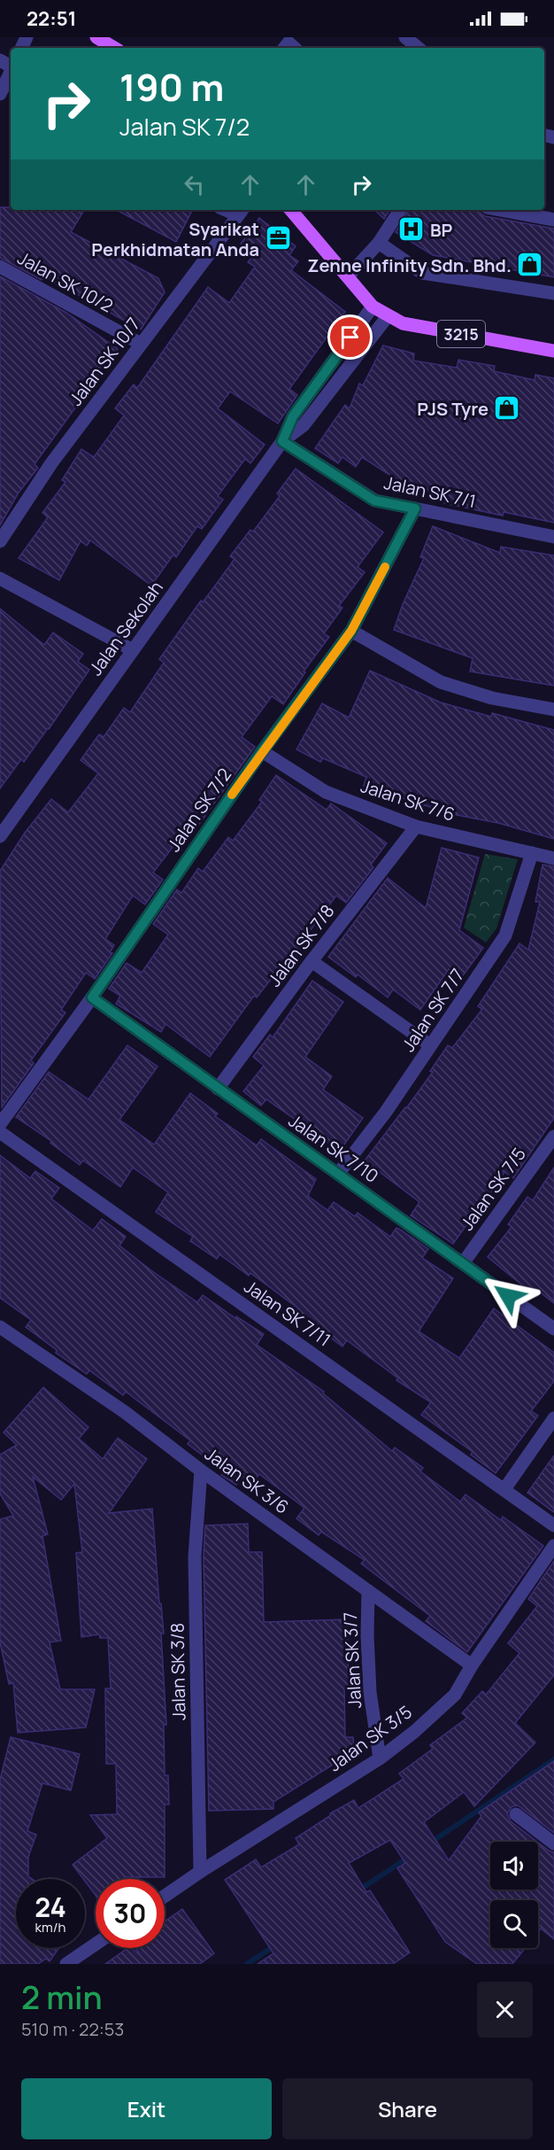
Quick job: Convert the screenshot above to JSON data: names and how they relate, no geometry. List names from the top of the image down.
{
  "streets": {
    "main road": ["3215"],
    "street": [
      "Jalan SK 10/2",
      "Jalan SK 10/7",
      "Jalan SK 7/1",
      "Jalan Sekolah",
      "Jalan SK 7/6",
      "Jalan SK 7/2",
      "Jalan SK 7/8",
      "Jalan SK 7/7",
      "Jalan SK 7/10",
      "Jalan SK 7/5",
      "Jalan SK 7/11",
      "Jalan SK 3/6",
      "Jalan SK 3/7",
      "Jalan SK 3/8",
      "Jalan SK 3/5"
    ]
  },
  "crossings": [
    ["Jalan SK 10/2", "Jalan SK 10/7"],
    ["3215", "Jalan Sekolah"],
    ["Jalan SK 7/1", "Jalan Sekolah"],
    ["Jalan SK 7/1", "Jalan SK 7/2"],
    ["Jalan SK 7/6", "Jalan SK 7/2"],
    ["Jalan SK 7/6", "Jalan SK 7/8"],
    ["Jalan SK 7/6", "Jalan SK 7/7"],
    ["Jalan SK 7/2", "Jalan SK 7/10"],
    ["Jalan SK 7/8", "Jalan SK 7/10"],
    ["Jalan SK 7/7", "Jalan SK 7/10"],
    ["Jalan SK 7/10", "Jalan SK 7/5"],
    ["Jalan SK 3/6", "Jalan SK 3/7"],
    ["Jalan SK 3/6", "Jalan SK 3/8"],
    ["Jalan SK 3/6", "Jalan SK 3/5"],
    ["Jalan SK 3/7", "Jalan SK 3/5"],
    ["Jalan SK 3/8", "Jalan SK 3/5"]
  ],
  "places": {
    "hospital": ["BP"],
    "office": ["Syarikat Perkhidmatan Anda"],
    "shop": ["Zenne Infinity Sdn. Bhd.", "PJS Tyre"]
  },
  "page": {
    "status": "22:51",
    "turn": ["190 m", "Jalan SK 7/2"],
    "speed": "24 km/h",
    "limit": "30",
    "heading": ["2 min", "510 m · 22:53"],
    "buttons": ["Exit", "Share"]
  }
}
